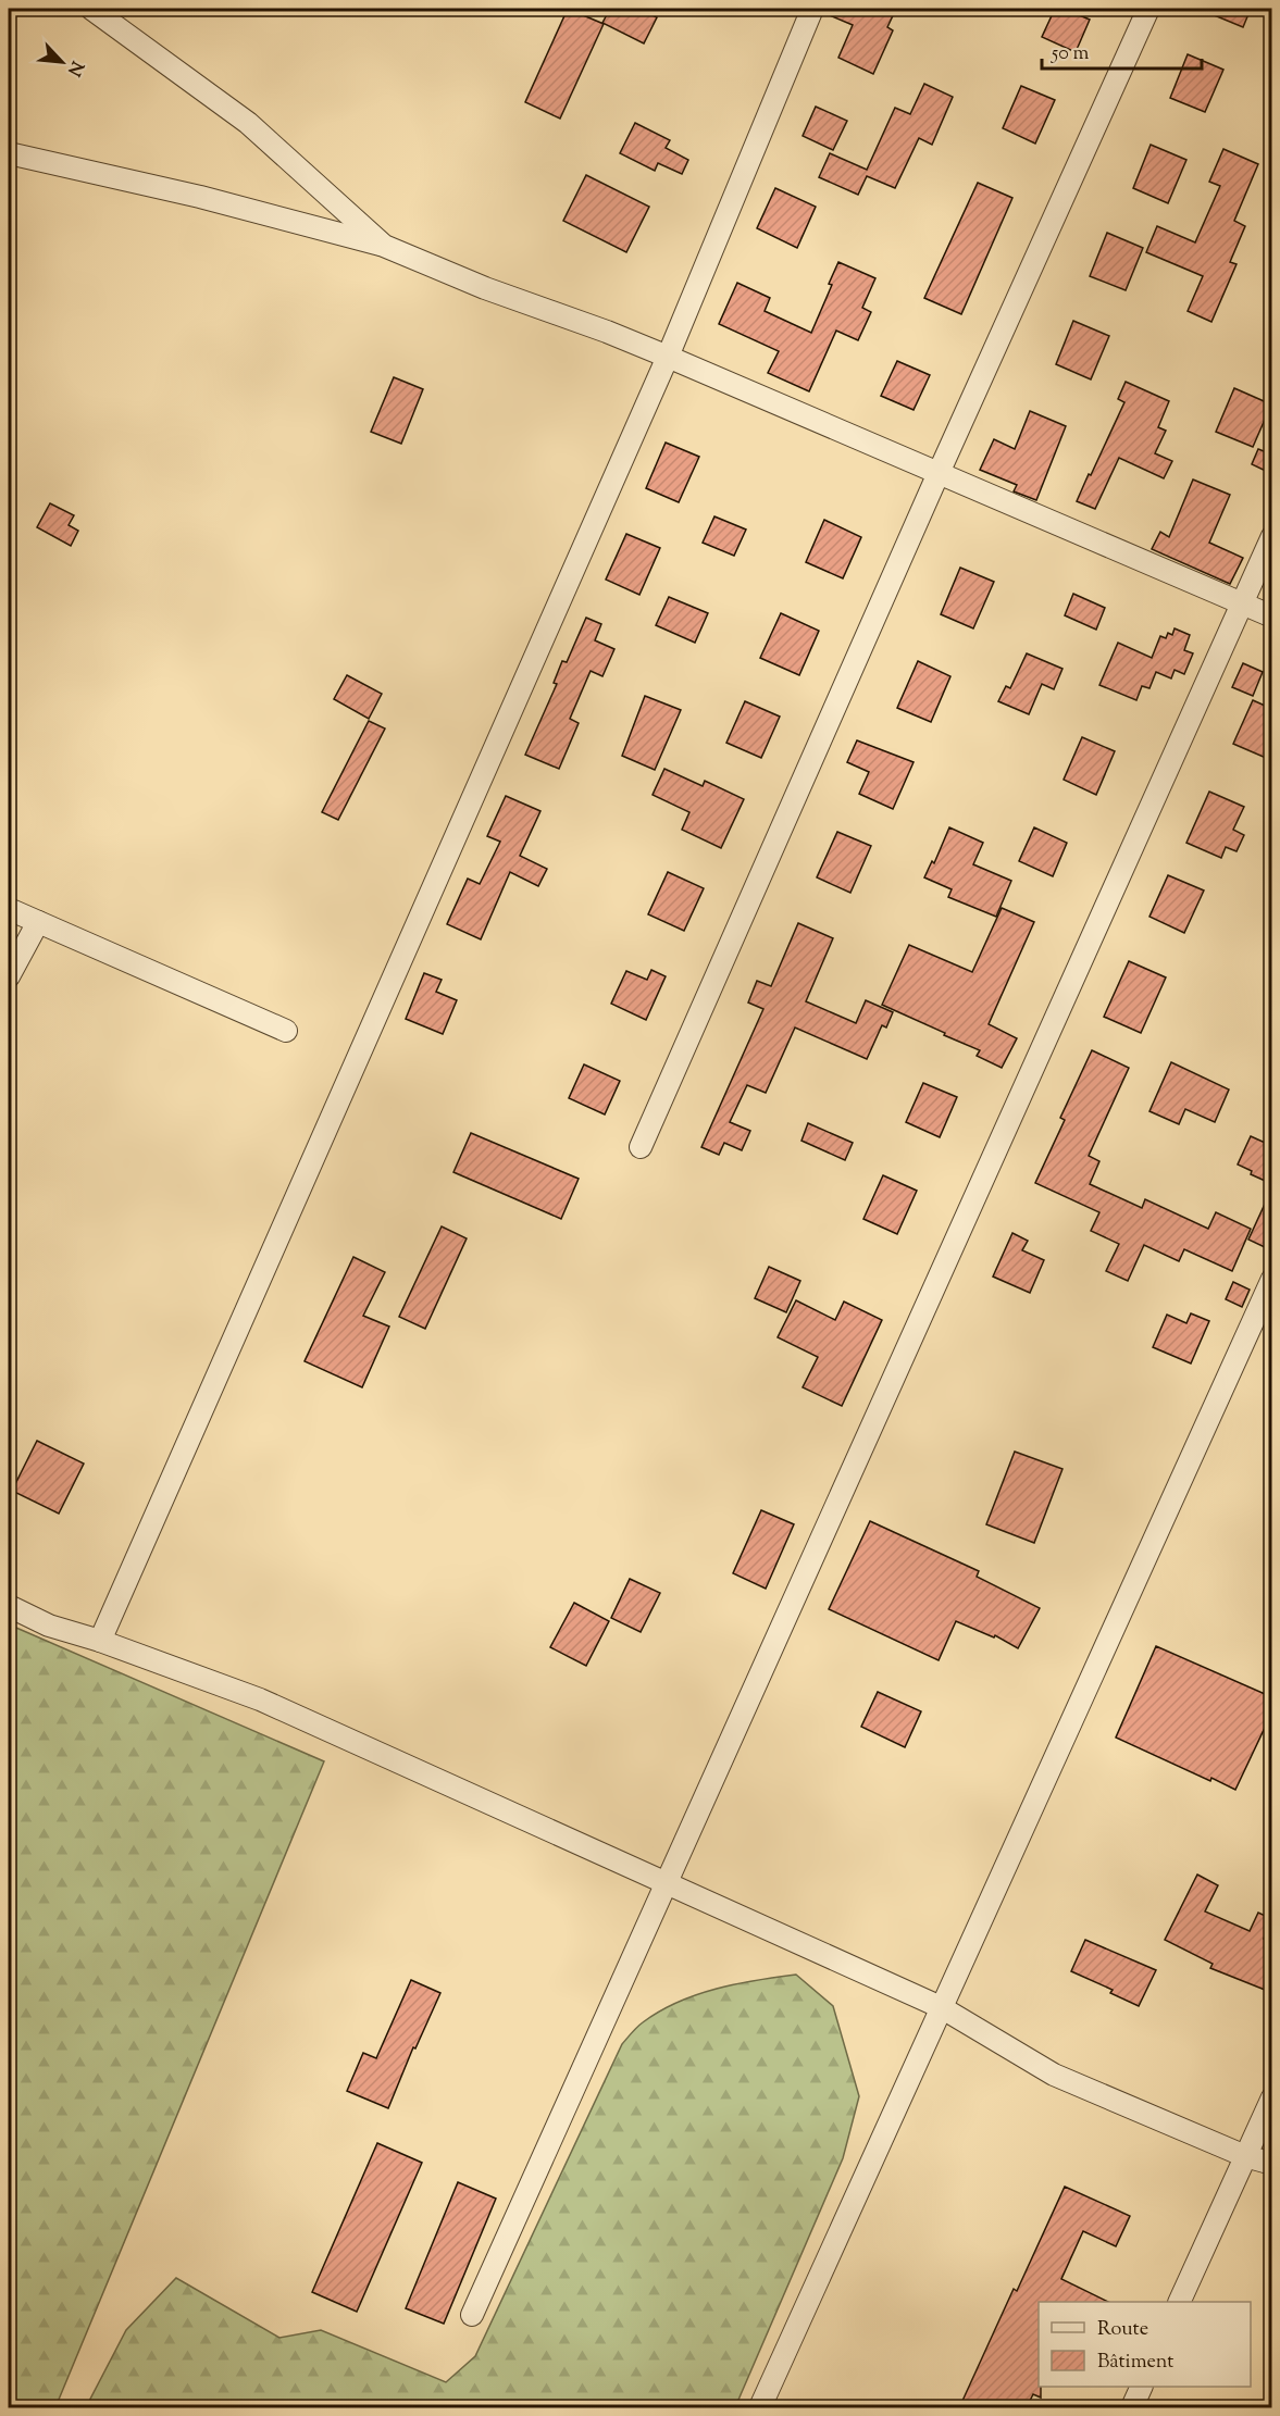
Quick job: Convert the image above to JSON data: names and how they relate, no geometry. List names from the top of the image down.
{
  "legend": ["Route", "Bâtiment"],
  "scale_bar": "50 m",
  "north": "bottom right"
}
